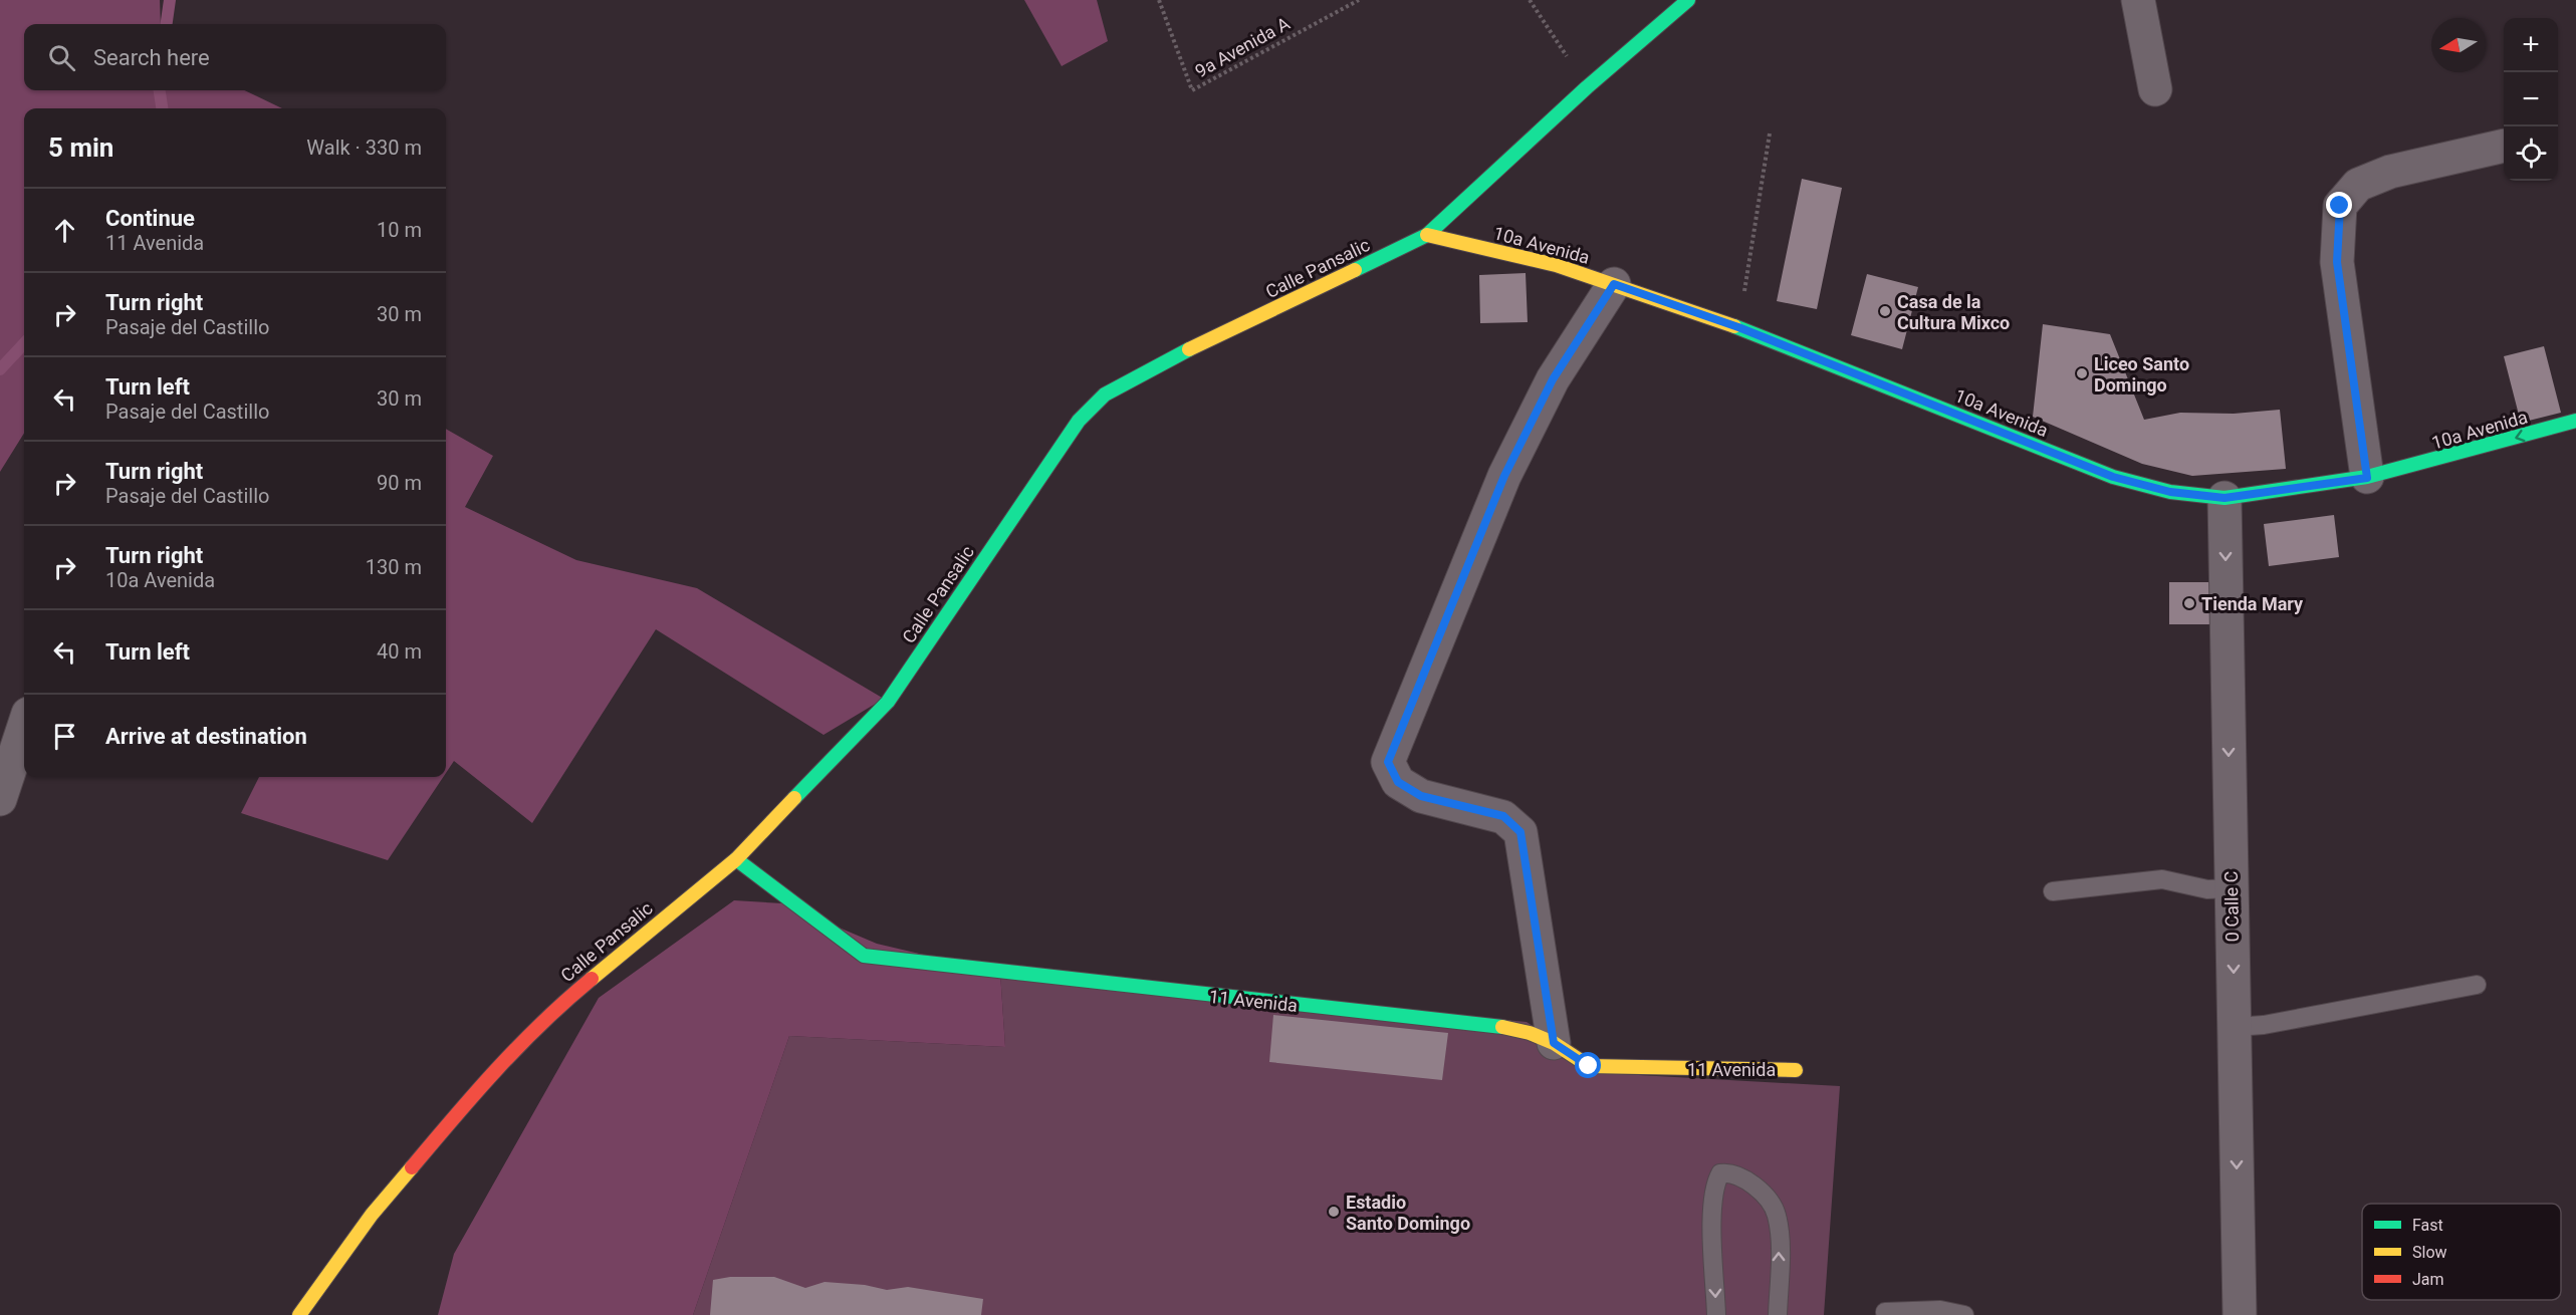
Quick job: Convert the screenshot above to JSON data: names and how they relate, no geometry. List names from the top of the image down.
{
  "streets": {
    "street": [
      "10a Avenida",
      "Calle Pansalic",
      "0 Calle C",
      "11 Avenida"
    ],
    "path": ["9a Avenida A"]
  },
  "crossings": [
    ["10a Avenida", "Calle Pansalic"],
    ["10a Avenida", "0 Calle C"],
    ["Calle Pansalic", "11 Avenida"]
  ],
  "one_way": ["0 Calle C"],
  "places": [
    "Casa de la Cultura Mixco",
    "Liceo Santo Domingo",
    "Tienda Mary",
    "Estadio Santo Domingo"
  ],
  "legend": ["Fast", "Slow", "Jam"],
  "north": "left",
  "page": {
    "map_buttons": ["+", "−"],
    "search": "Search here",
    "heading": ["5 min", "Walk · 330 m"],
    "list": [
      ["Continue", "11 Avenida", "10 m"],
      ["Turn right", "Pasaje del Castillo", "30 m"],
      ["Turn left", "Pasaje del Castillo", "30 m"],
      ["Turn right", "Pasaje del Castillo", "90 m"],
      ["Turn right", "10a Avenida", "130 m"],
      ["Turn left", "40 m"],
      "Arrive at destination"
    ]
  }
}
